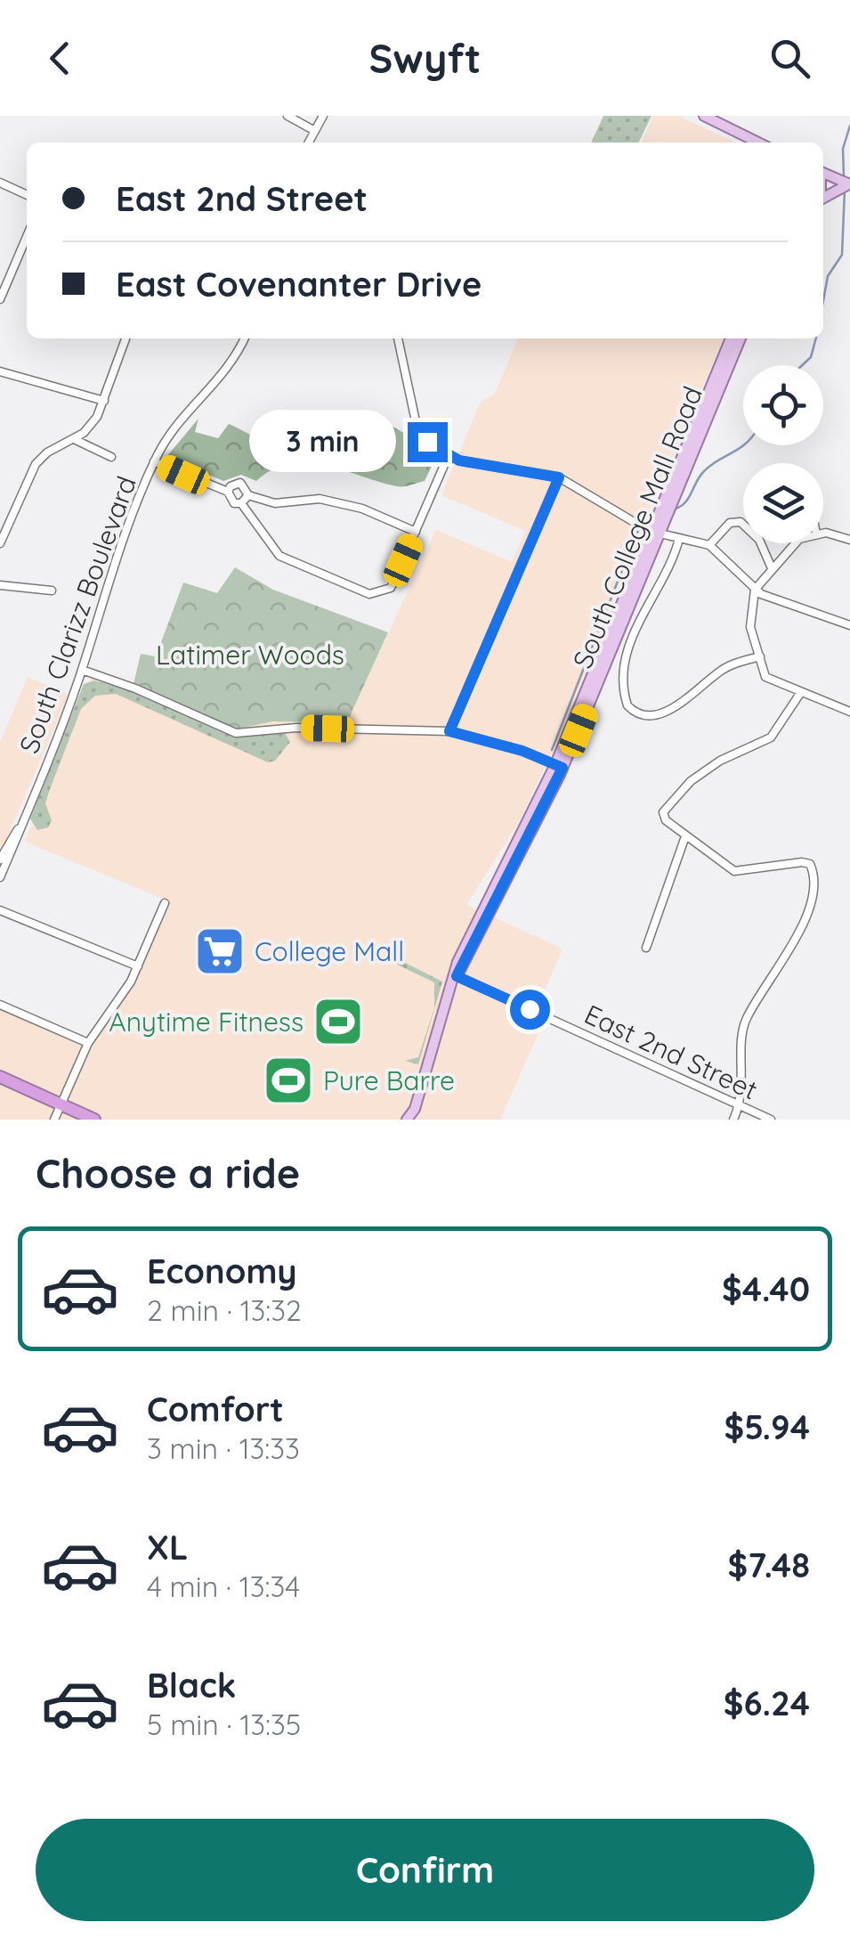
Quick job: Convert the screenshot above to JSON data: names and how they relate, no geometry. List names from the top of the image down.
{
  "streets": {
    "main road": ["South College Mall Road"],
    "street": ["South Clarizz Boulevard", "East 2nd Street"]
  },
  "crossings": [
    ["South College Mall Road", "East 2nd Street"]
  ],
  "parks": ["Latimer Woods"],
  "places": {
    "supermarket": ["College Mall"],
    "sports": ["Anytime Fitness", "Pure Barre"]
  },
  "page": {
    "header": "Swyft",
    "banner": ["East 2nd Street", "East Covenanter Drive"],
    "bubble": "3 min",
    "heading": "Choose a ride",
    "list": [
      {
        "name": "Economy",
        "note": "2 min · 13:32",
        "value": "$4.40"
      },
      {
        "name": "Comfort",
        "note": "3 min · 13:33",
        "value": "$5.94"
      },
      {
        "name": "XL",
        "note": "4 min · 13:34",
        "value": "$7.48"
      },
      {
        "name": "Black",
        "note": "5 min · 13:35",
        "value": "$6.24"
      }
    ],
    "buttons": "Confirm"
  }
}
